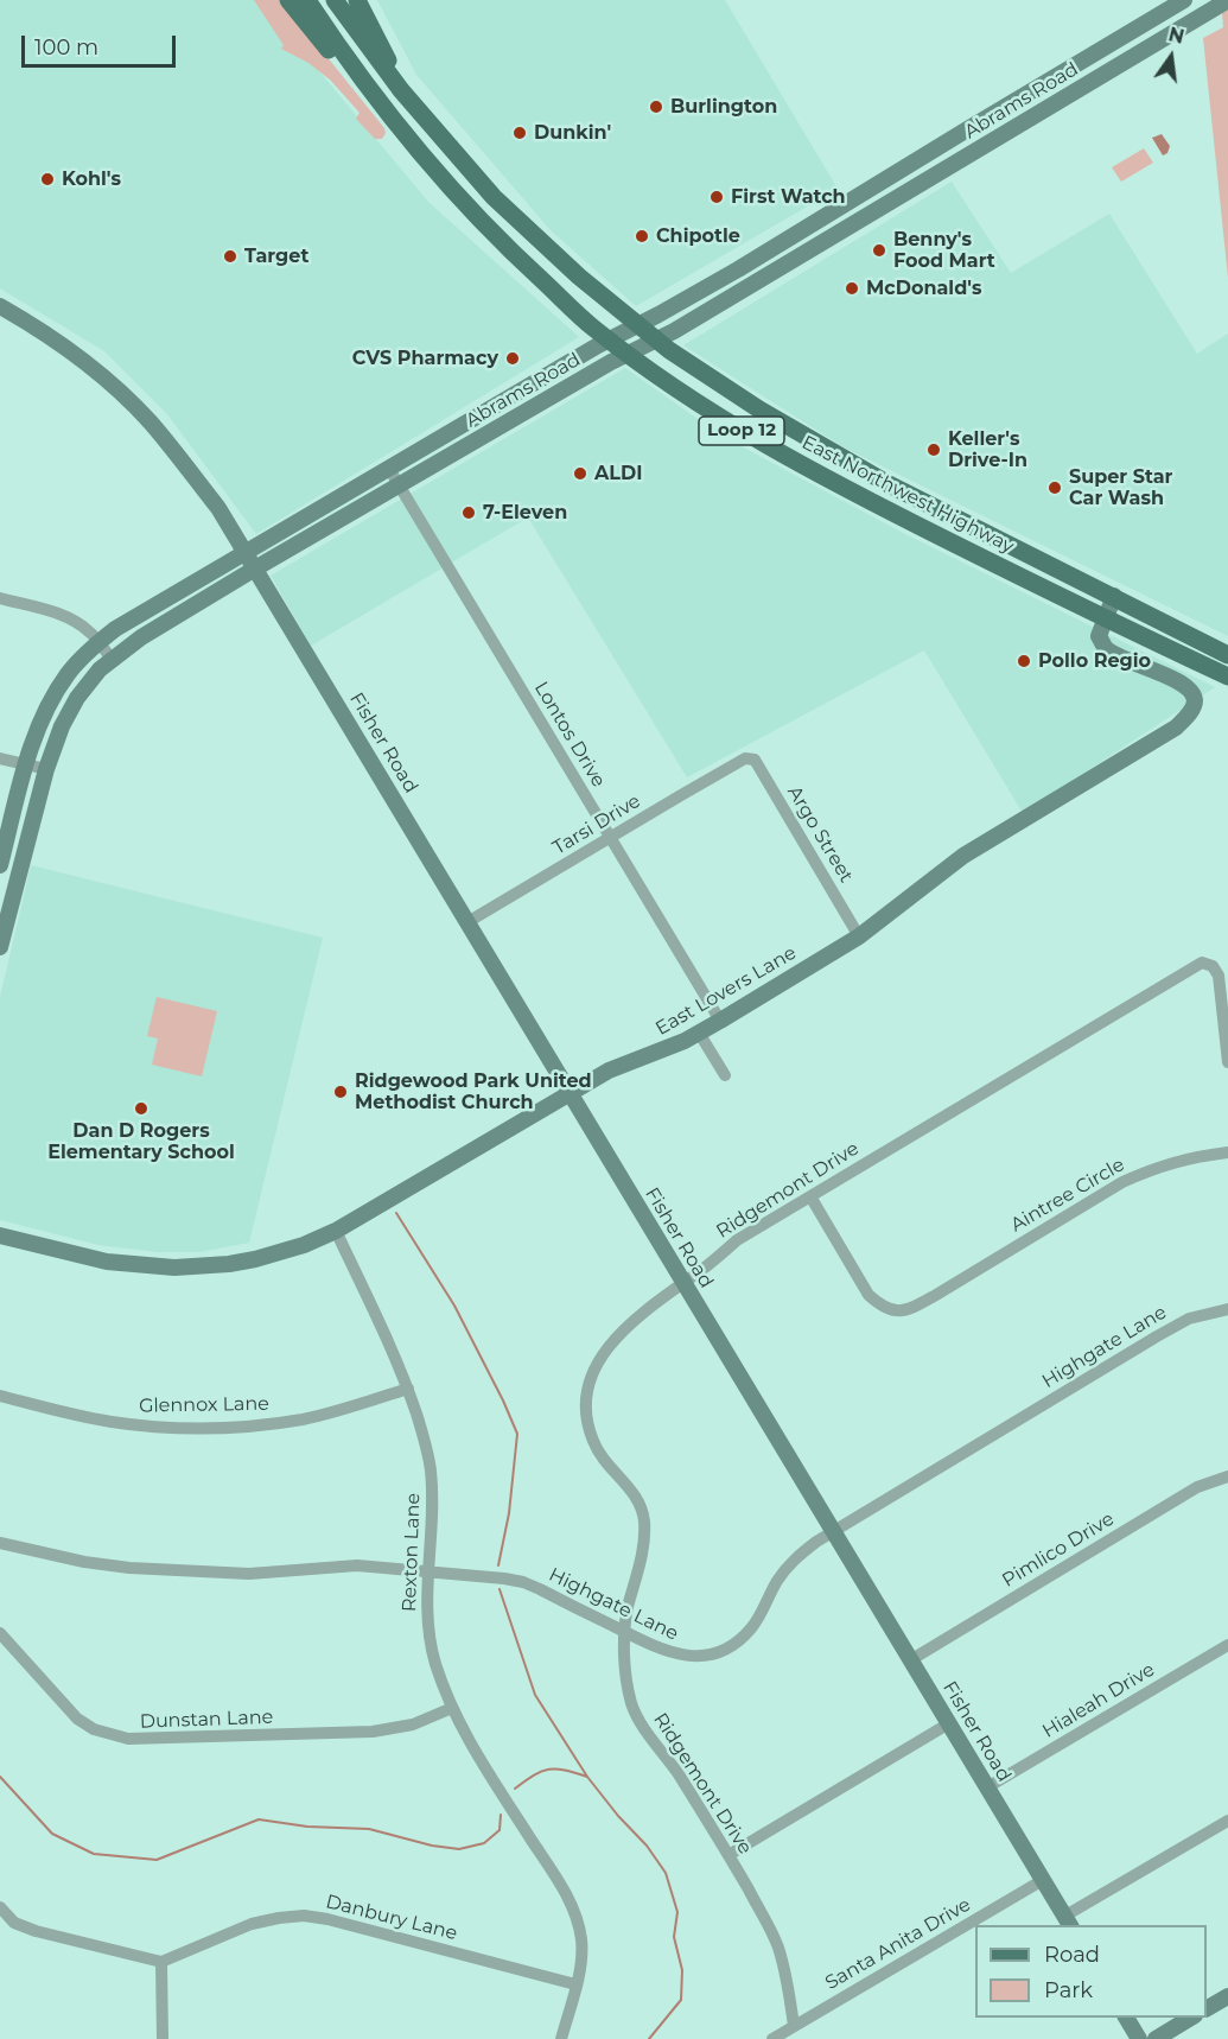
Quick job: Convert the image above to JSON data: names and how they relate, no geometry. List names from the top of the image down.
{
  "streets": {
    "main road": ["Loop 12", "East Northwest Highway"],
    "street": [
      "Abrams Road",
      "Lontos Drive",
      "Fisher Road",
      "Tarsi Drive",
      "Argo Street",
      "East Lovers Lane",
      "Ridgemont Drive",
      "Aintree Circle",
      "Highgate Lane",
      "Glennox Lane",
      "Pimlico Drive",
      "Rexton Lane",
      "Hialeah Drive",
      "Dunstan Lane",
      "Danbury Lane",
      "Santa Anita Drive"
    ]
  },
  "crossings": [
    ["Abrams Road", "East Northwest Highway"],
    ["Abrams Road", "Lontos Drive"],
    ["Abrams Road", "Fisher Road"],
    ["East Northwest Highway", "East Lovers Lane"],
    ["Lontos Drive", "Tarsi Drive"],
    ["Lontos Drive", "East Lovers Lane"],
    ["Fisher Road", "Tarsi Drive"],
    ["Fisher Road", "East Lovers Lane"],
    ["Fisher Road", "Ridgemont Drive"],
    ["Fisher Road", "Highgate Lane"],
    ["Fisher Road", "Pimlico Drive"],
    ["Fisher Road", "Hialeah Drive"],
    ["Fisher Road", "Santa Anita Drive"],
    ["Tarsi Drive", "Argo Street"],
    ["Argo Street", "East Lovers Lane"],
    ["East Lovers Lane", "Rexton Lane"],
    ["Ridgemont Drive", "Aintree Circle"],
    ["Ridgemont Drive", "Highgate Lane"],
    ["Ridgemont Drive", "Santa Anita Drive"],
    ["Highgate Lane", "Rexton Lane"],
    ["Glennox Lane", "Rexton Lane"],
    ["Rexton Lane", "Dunstan Lane"],
    ["Rexton Lane", "Danbury Lane"]
  ],
  "places": [
    "Burlington",
    "Dunkin'",
    "Kohl's",
    "First Watch",
    "Chipotle",
    "Benny's Food Mart",
    "Target",
    "McDonald's",
    "CVS Pharmacy",
    "Keller's Drive-In",
    "ALDI",
    "Super Star Car Wash",
    "7-Eleven",
    "Pollo Regio",
    "Ridgewood Park United Methodist Church",
    "Dan D Rogers Elementary School"
  ],
  "legend": ["Road", "Park"],
  "scale_bar": "100 m",
  "north": "top"
}
